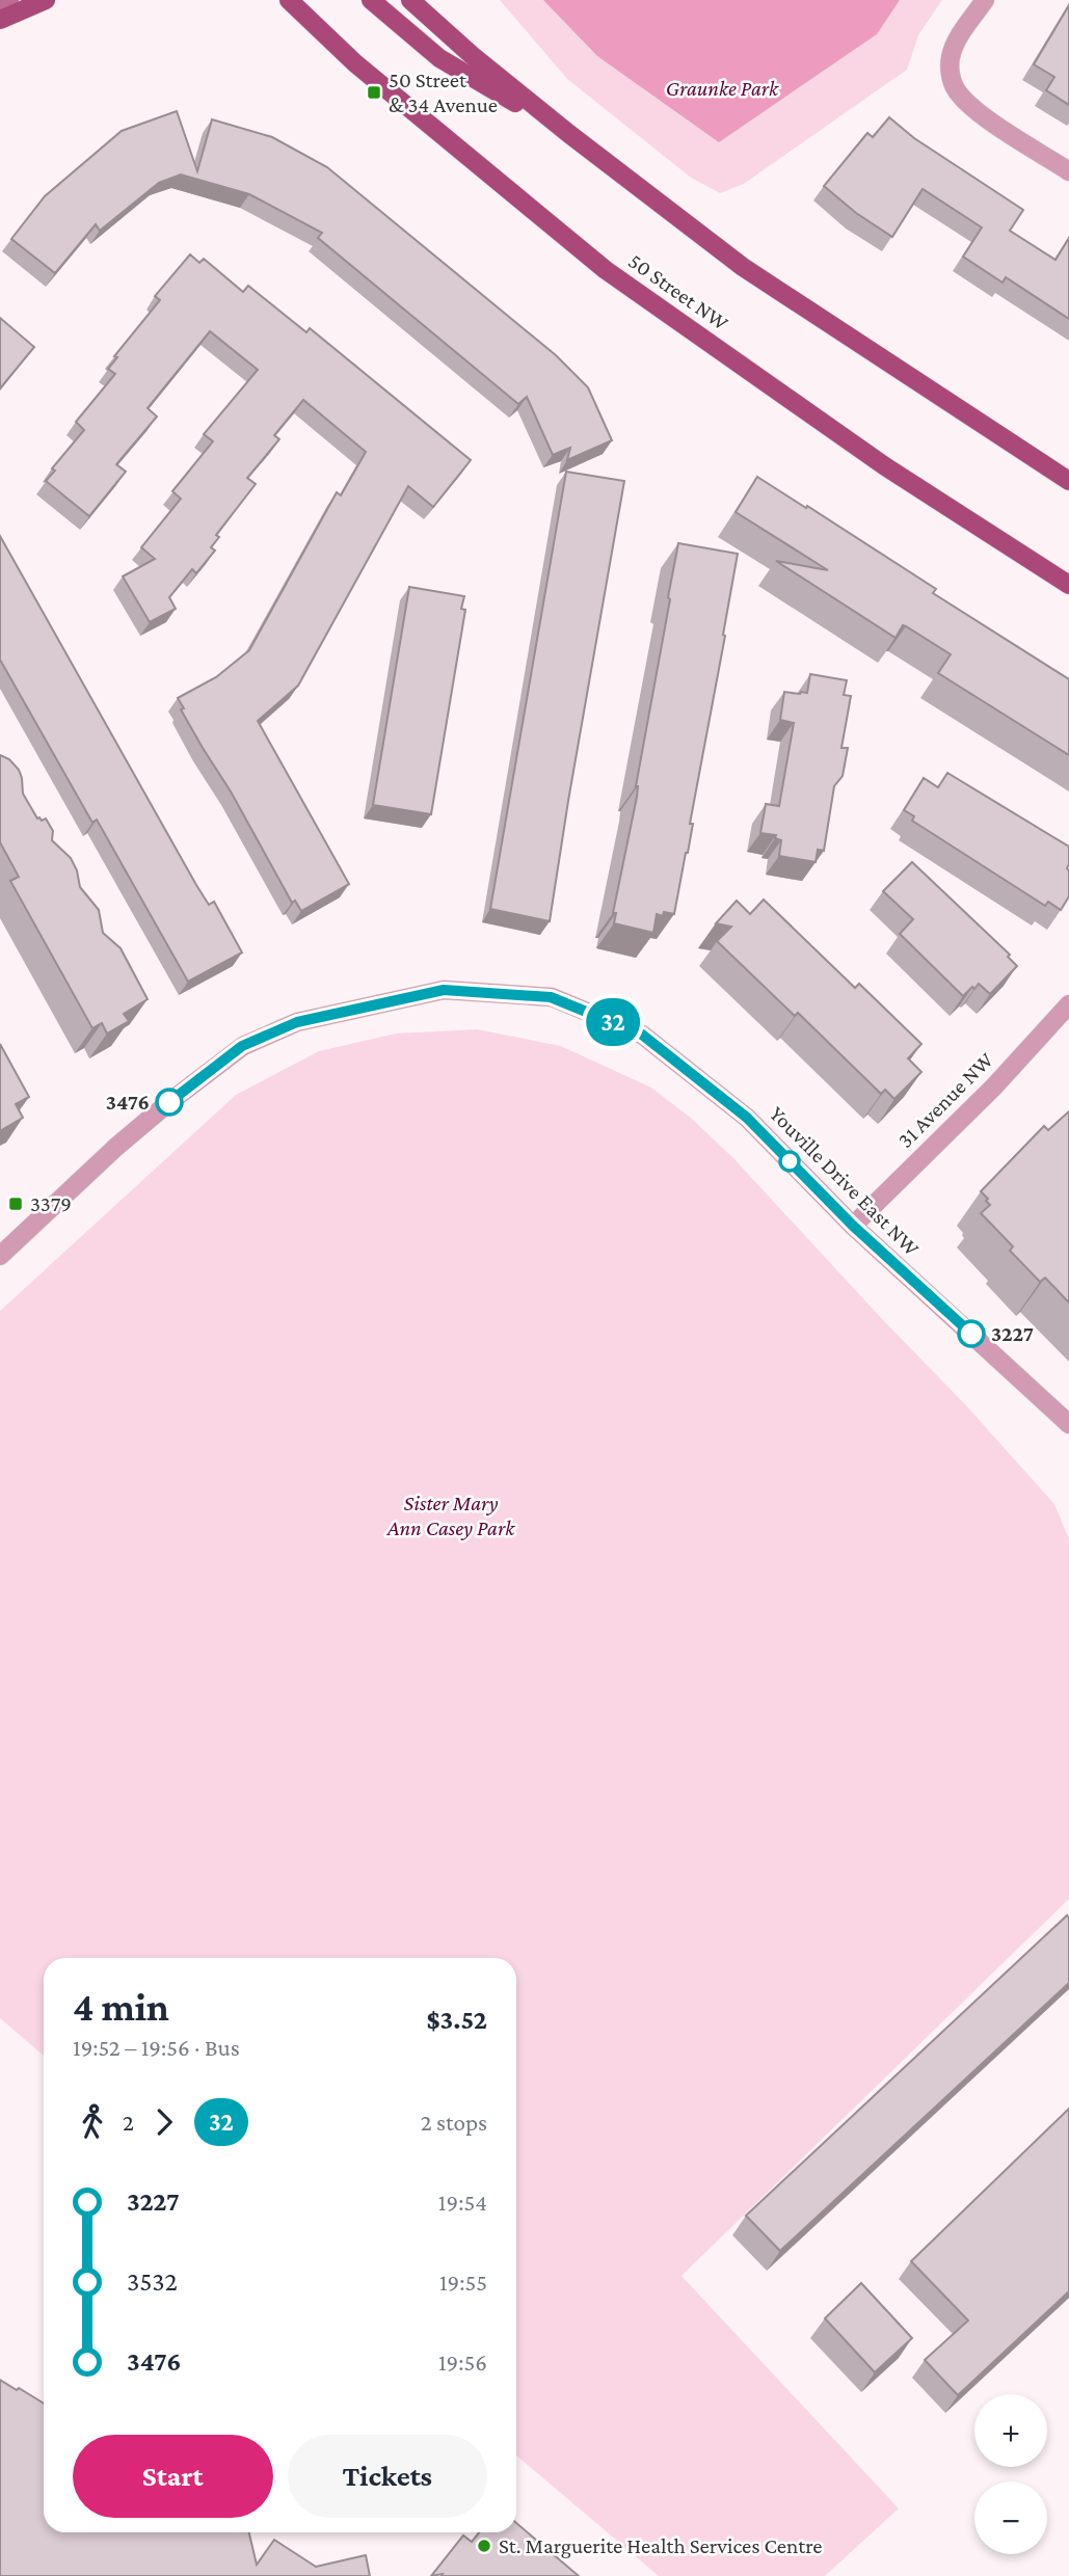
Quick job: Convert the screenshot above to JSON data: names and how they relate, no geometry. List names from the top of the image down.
{
  "streets": {
    "main road": ["50 Street NW"],
    "street": ["31 Avenue NW", "Youville Drive East NW"]
  },
  "crossings": [
    ["31 Avenue NW", "Youville Drive East NW"]
  ],
  "parks": ["Graunke Park", "Sister Mary Ann Casey Park"],
  "places": {
    "transit": ["50 Street & 34 Avenue", "3379"],
    "other": ["3476", "3227", "St. Marguerite Health Services Centre"]
  },
  "lines": ["bus line 32"],
  "page": {
    "on_map": "32",
    "heading": ["4 min", "19:52 – 19:56 · Bus", "$3.52"],
    "legs": ["2", "32", "2 stops"],
    "list": [
      {
        "name": "3227",
        "value": "19:54"
      },
      {
        "name": "3532",
        "value": "19:55"
      },
      {
        "name": "3476",
        "value": "19:56"
      }
    ],
    "map_buttons": ["+", "−"],
    "buttons": ["Start", "Tickets"]
  }
}
